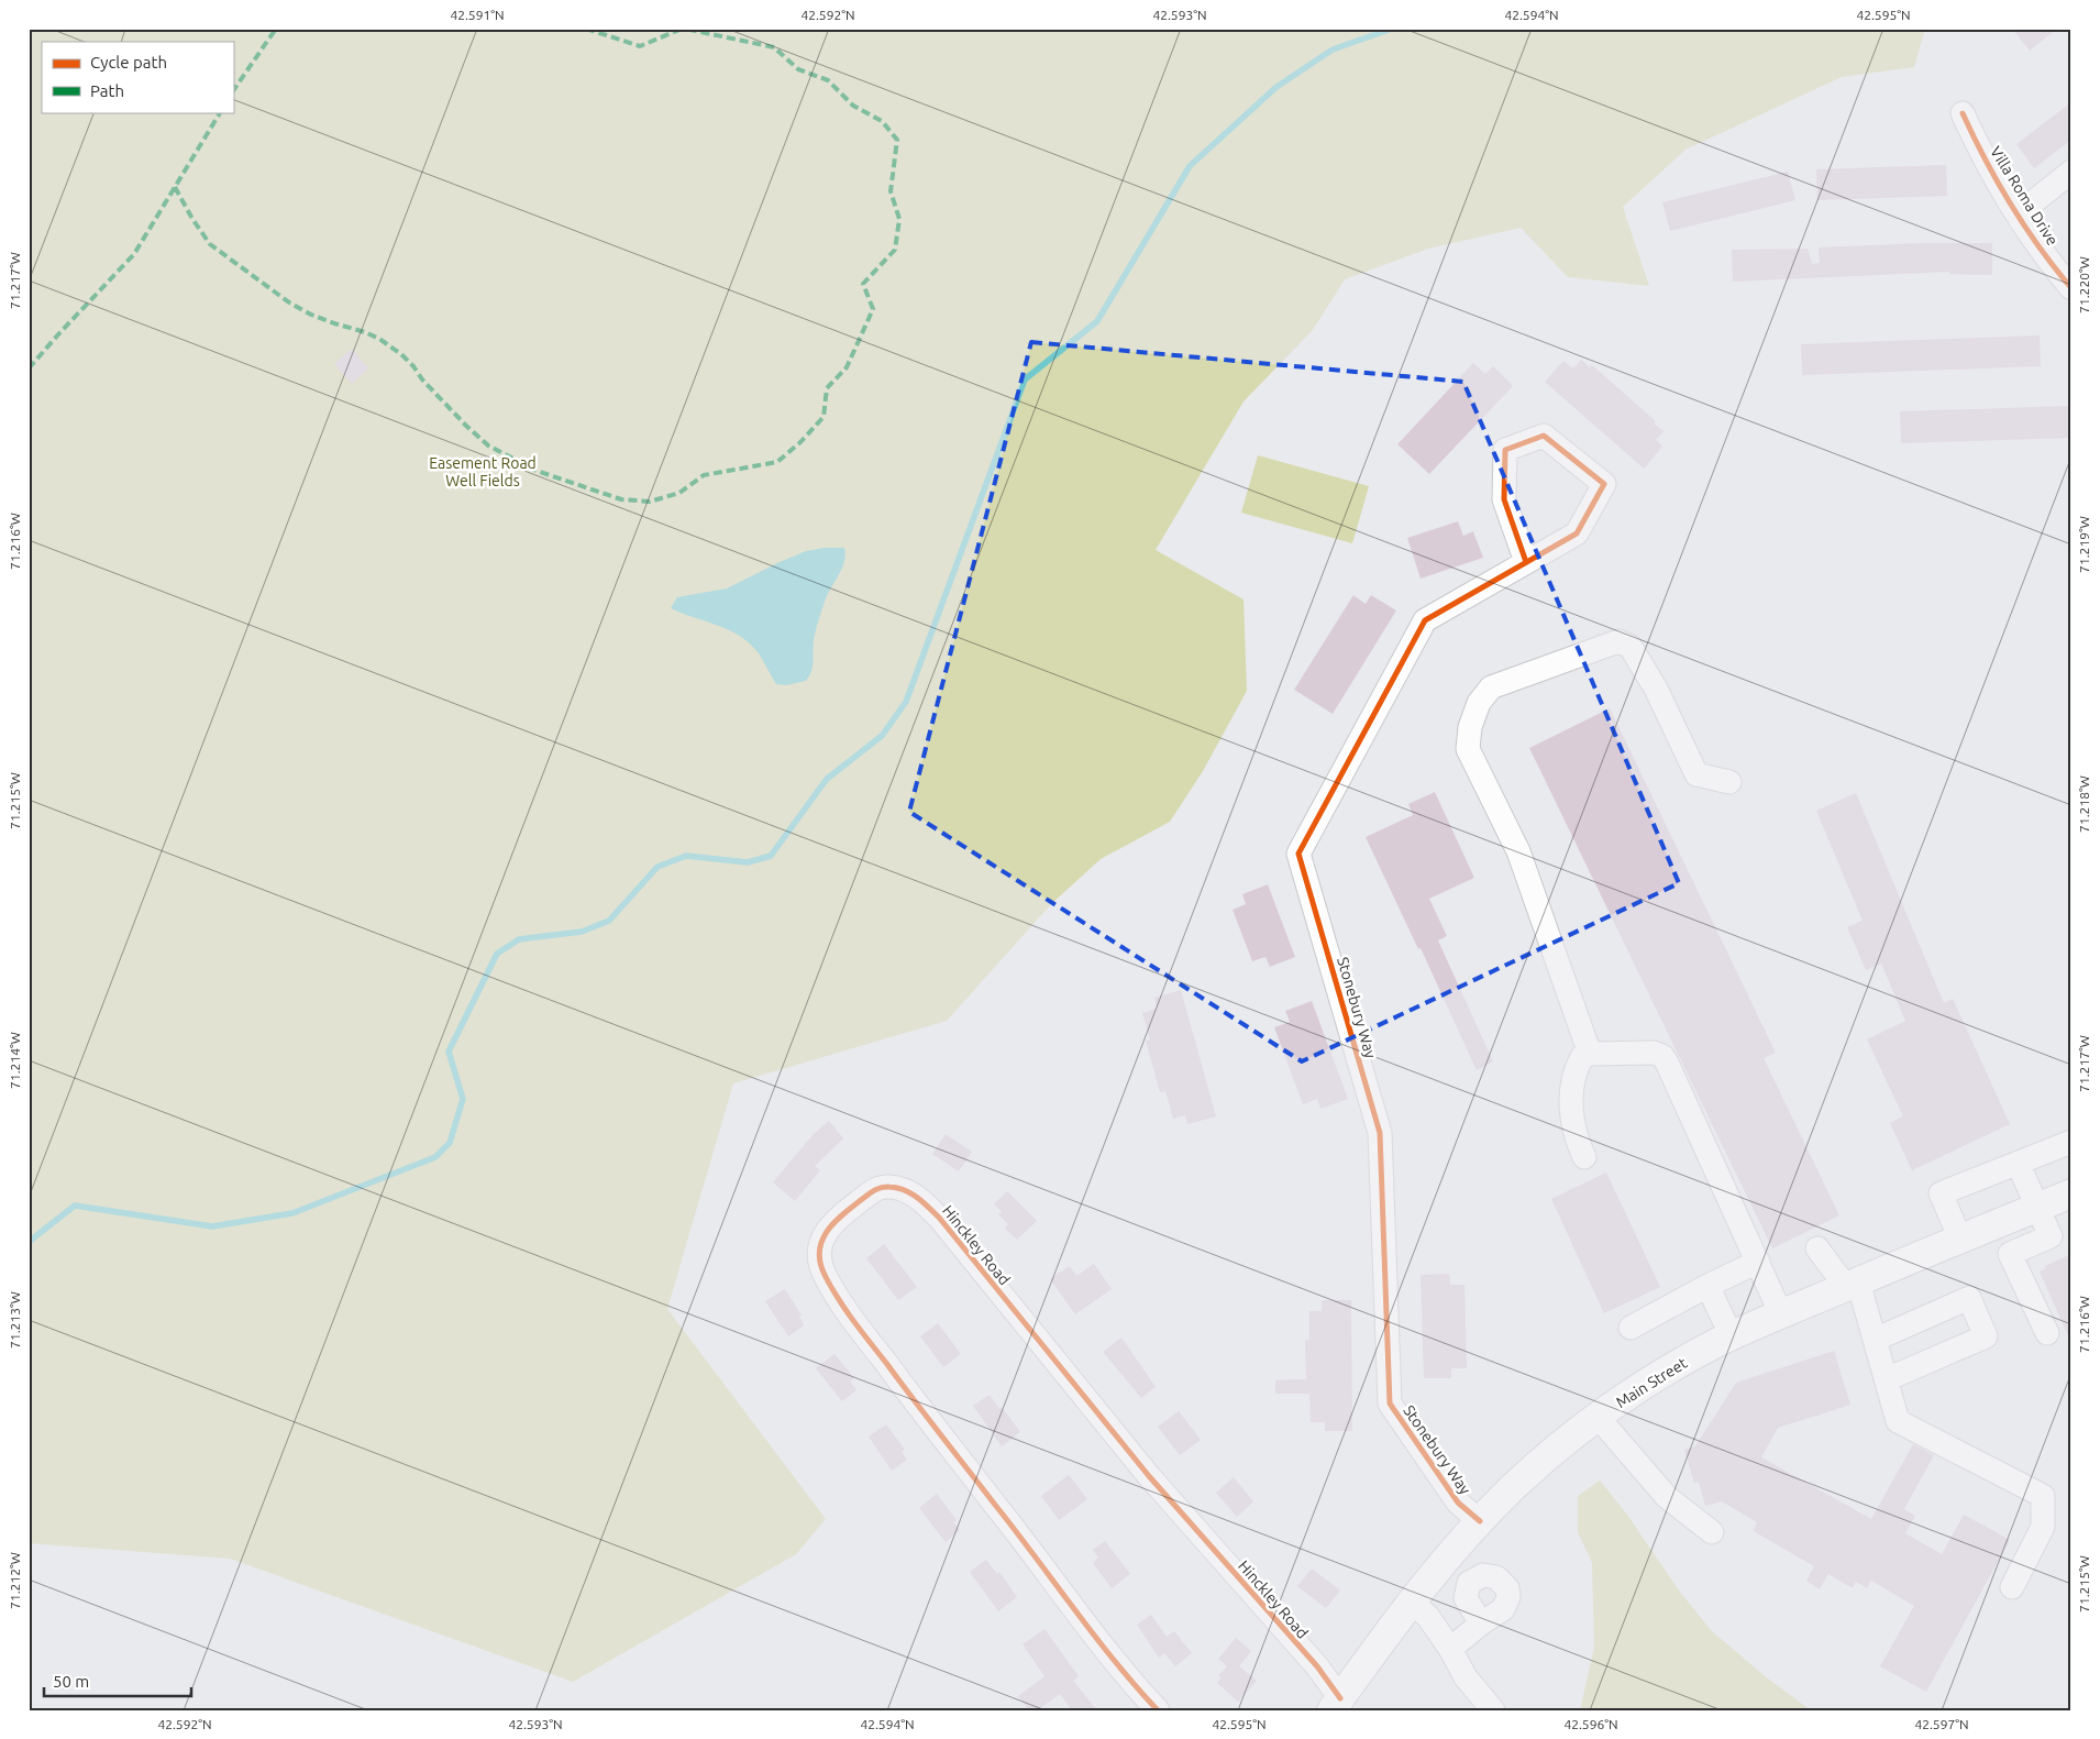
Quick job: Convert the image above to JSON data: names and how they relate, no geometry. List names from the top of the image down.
{
  "streets": {
    "main road": ["Main Street"],
    "street": ["Villa Roma Drive", "Stonebury Way", "Hinckley Road"]
  },
  "crossings": [
    ["Stonebury Way", "Main Street"],
    ["Hinckley Road", "Main Street"]
  ],
  "parks": ["Easement Road Well Fields"],
  "legend": ["Cycle path", "Path"],
  "scale_bar": "50 m",
  "coordinates": [
    "42.591°N",
    "42.592°N",
    "42.593°N",
    "42.594°N",
    "42.595°N",
    "71.217°W",
    "71.220°W",
    "71.216°W",
    "71.219°W",
    "71.215°W",
    "71.218°W",
    "71.214°W",
    "71.213°W",
    "71.212°W",
    "42.596°N",
    "42.597°N"
  ]
}
